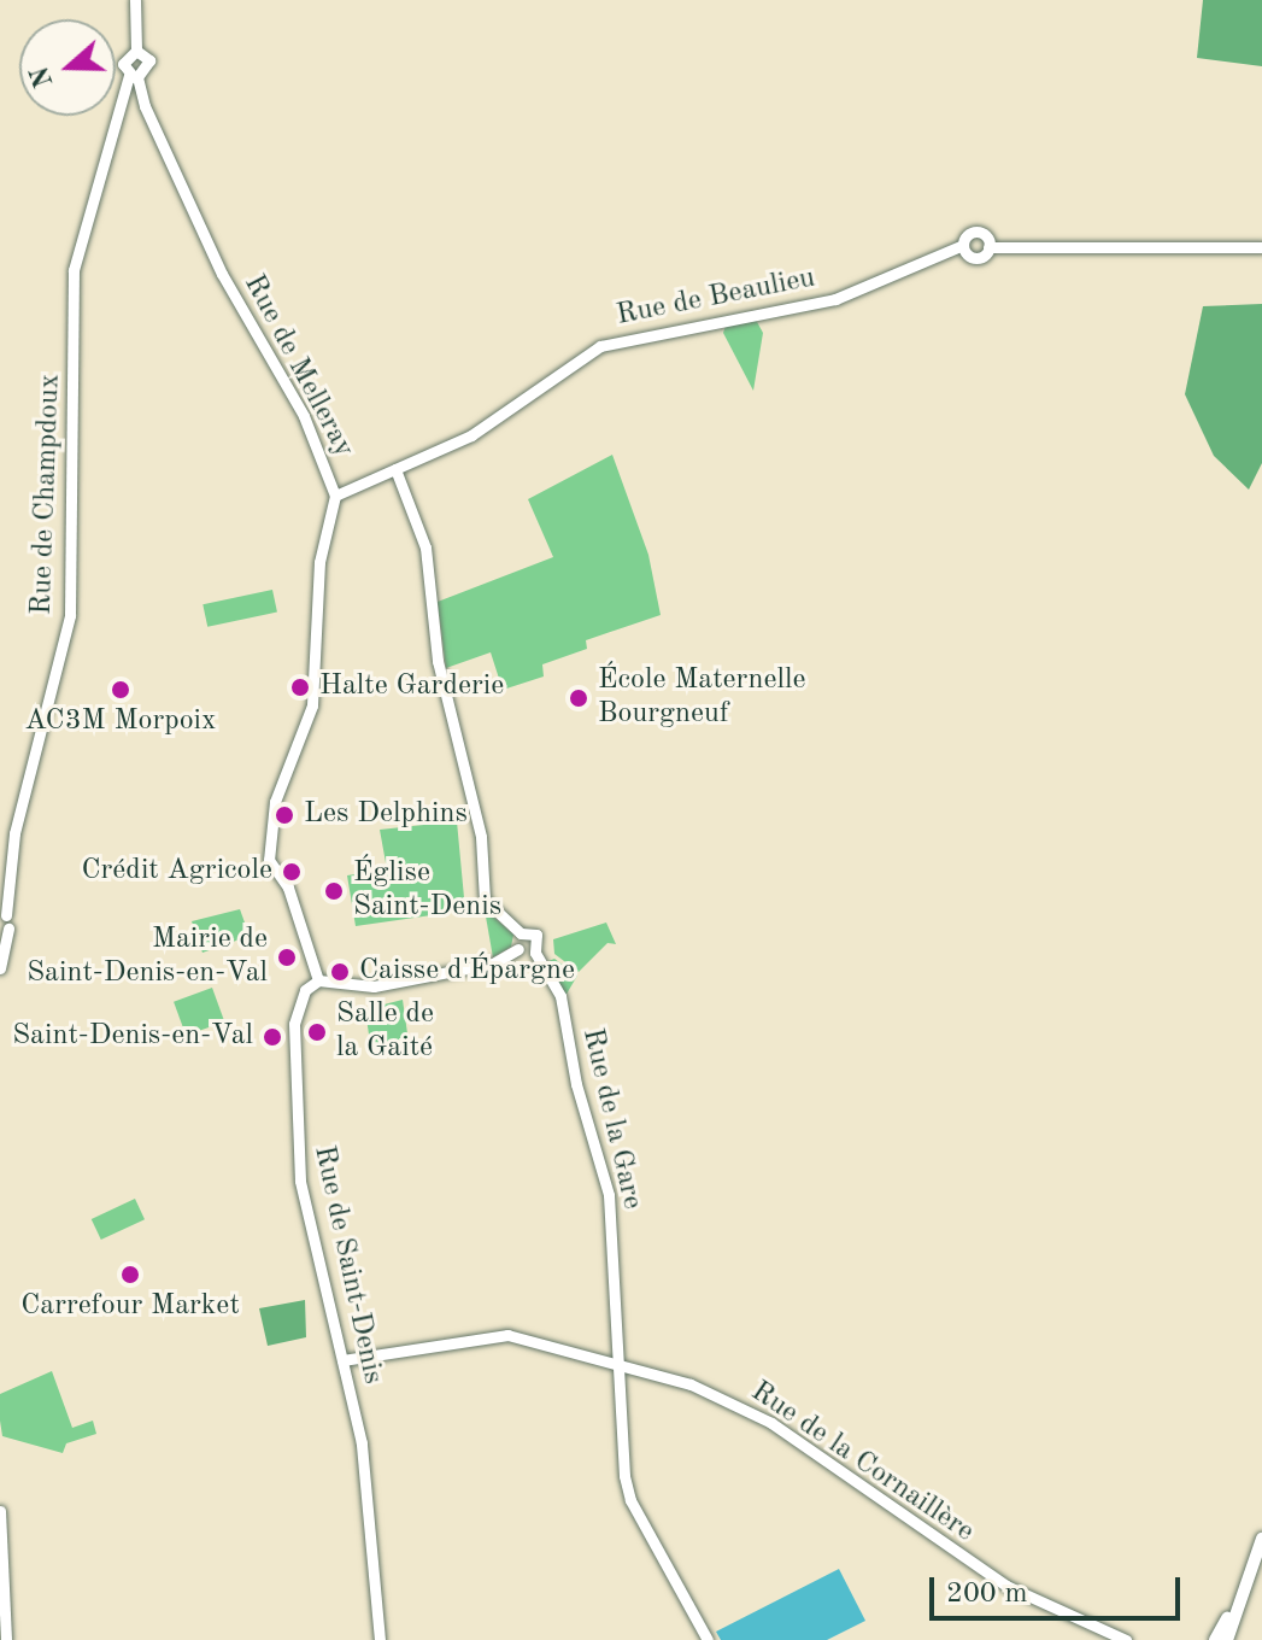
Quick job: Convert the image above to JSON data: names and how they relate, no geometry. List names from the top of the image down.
{
  "streets": {
    "street": [
      "Rue de Beaulieu",
      "Rue de Melleray",
      "Rue de Champdoux",
      "Rue de la Gare",
      "Rue de Saint-Denis",
      "Rue de la Cornaillère"
    ]
  },
  "crossings": [
    ["Rue de Beaulieu", "Rue de Melleray"],
    ["Rue de Melleray", "Rue de Champdoux"],
    ["Rue de Melleray", "Rue de Saint-Denis"],
    ["Rue de la Gare", "Rue de la Cornaillère"],
    ["Rue de Saint-Denis", "Rue de la Cornaillère"]
  ],
  "places": [
    "Halte Garderie",
    "AC3M Morpoix",
    "École Maternelle Bourgneuf",
    "Les Delphins",
    "Crédit Agricole",
    "Église Saint-Denis",
    "Mairie de Saint-Denis-en-Val",
    "Caisse d'Épargne",
    "Salle de la Gaité",
    "Saint-Denis-en-Val",
    "Carrefour Market"
  ],
  "scale_bar": "200 m",
  "north": "left"
}
